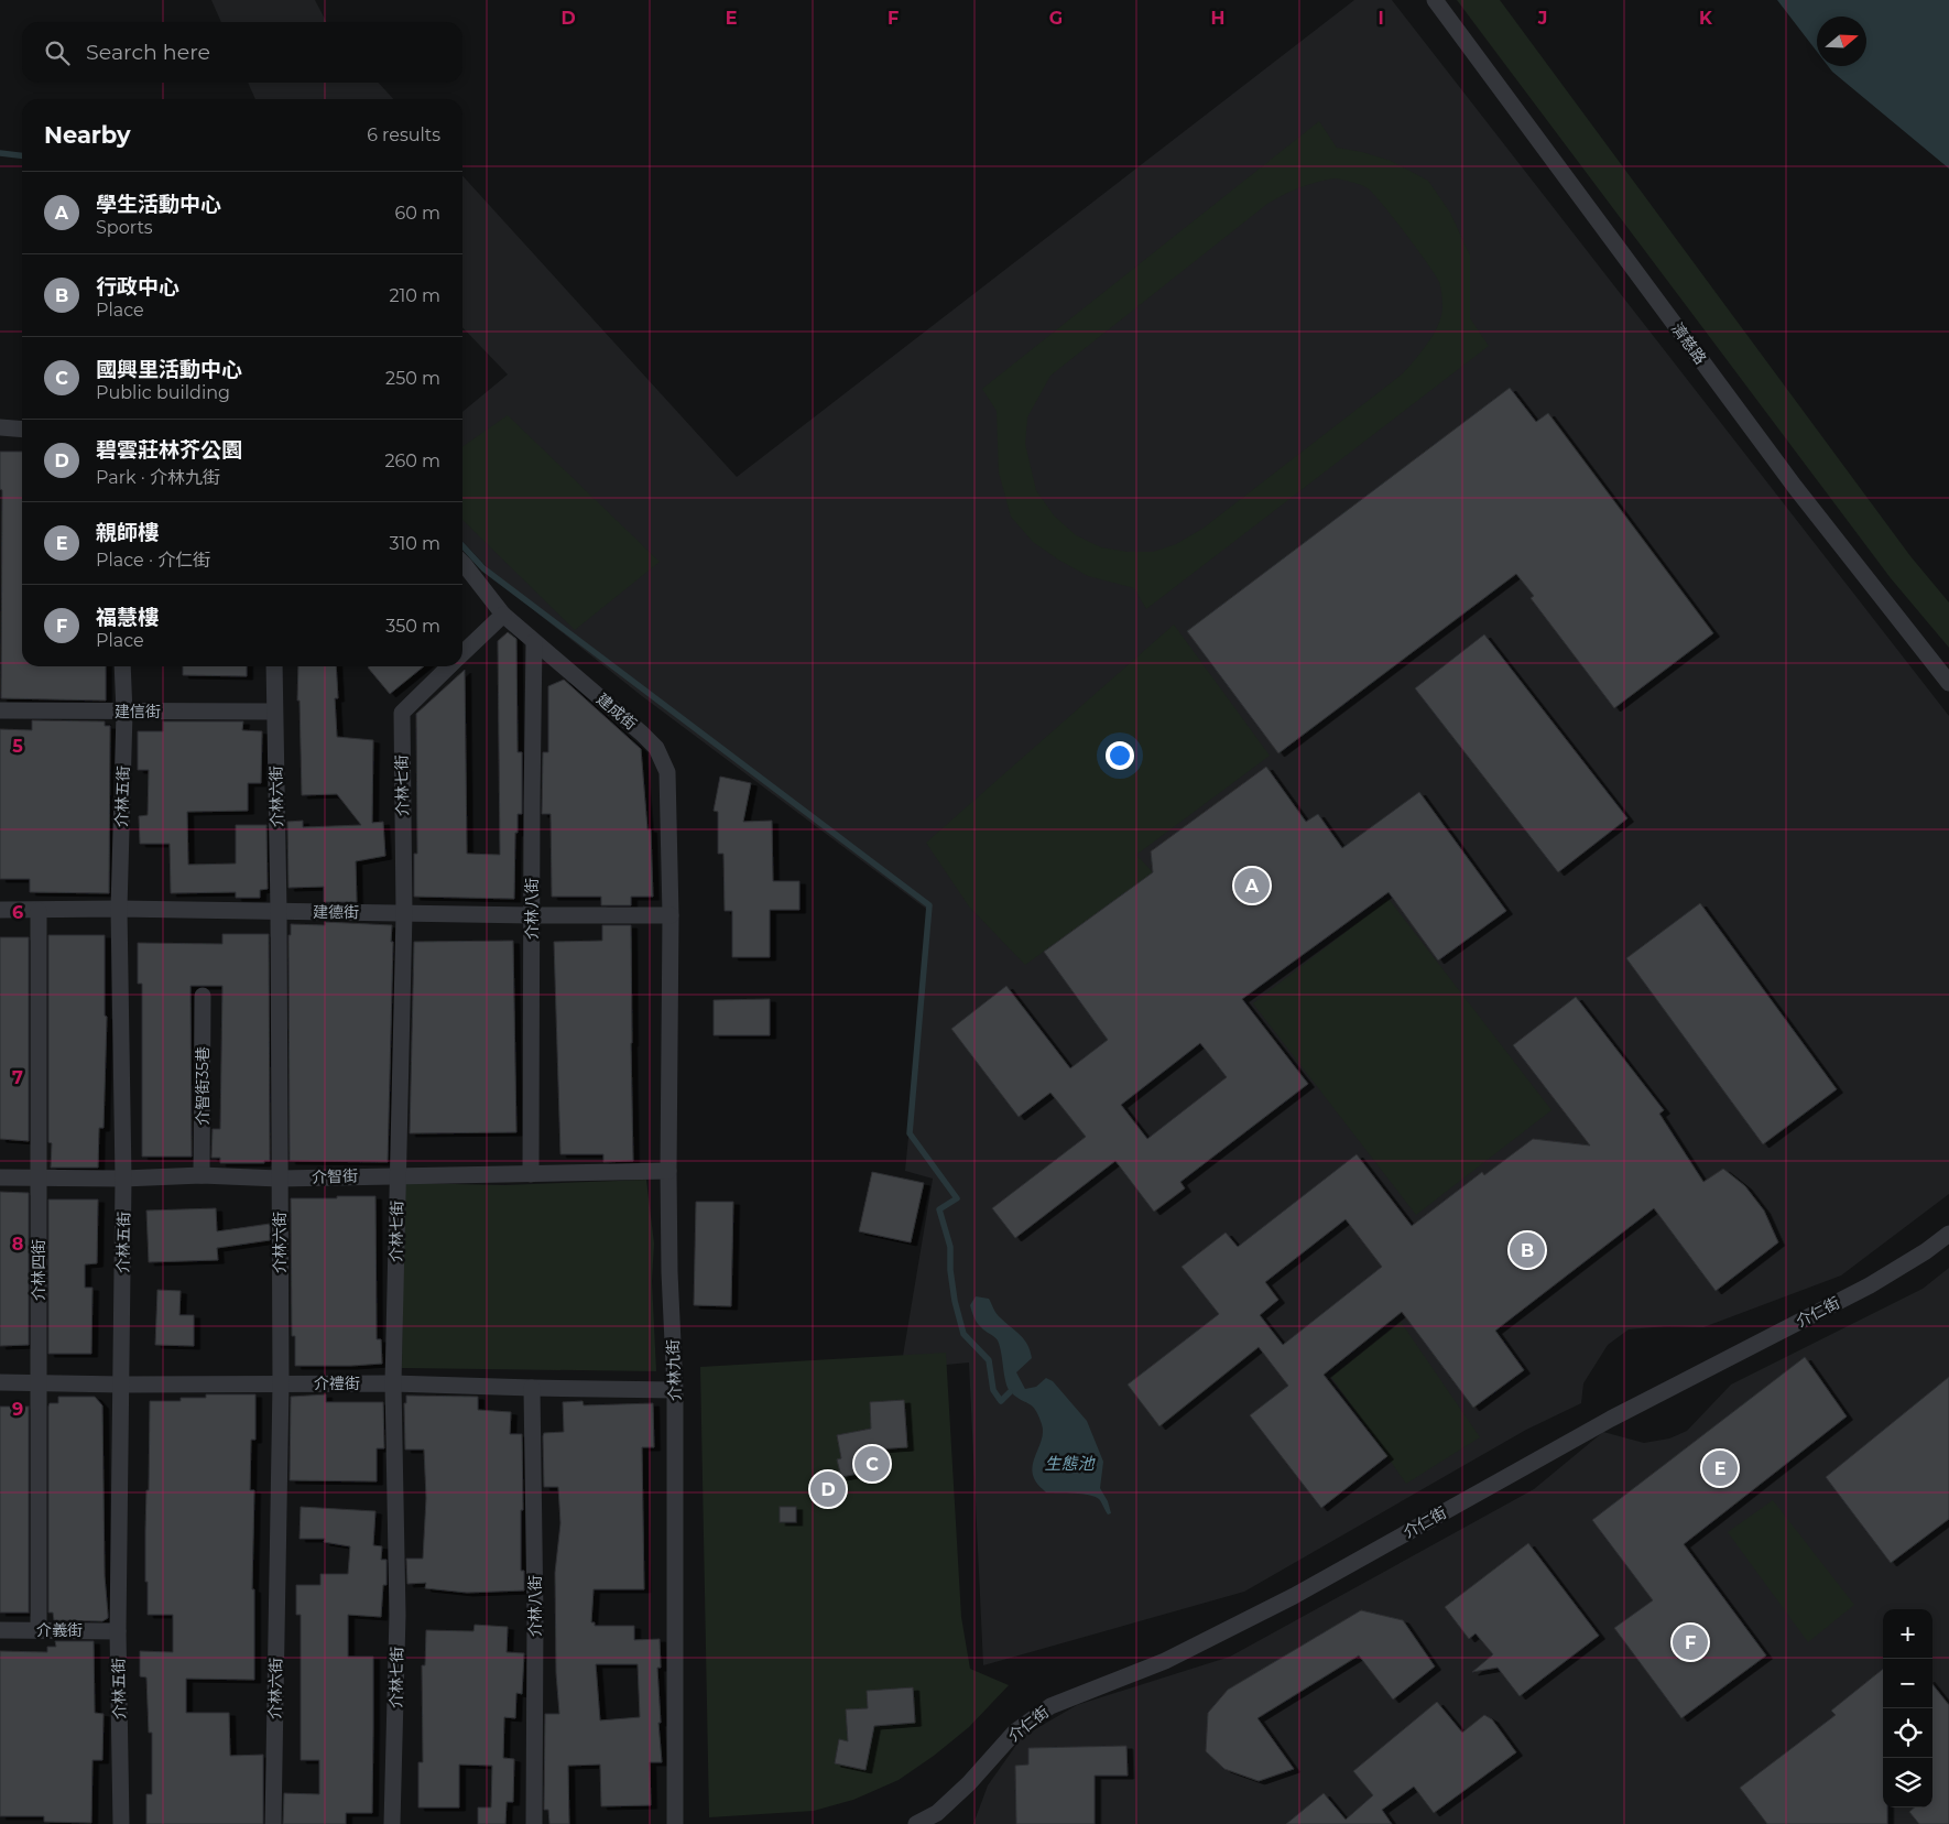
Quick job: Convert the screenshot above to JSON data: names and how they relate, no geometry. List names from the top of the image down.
{
  "streets": {
    "street": [
      "濟慈路",
      "建信街",
      "建成街",
      "介林七街",
      "介林五街",
      "介林六街",
      "介林八街",
      "建德街",
      "介智街35巷",
      "介智街",
      "介林四街",
      "介仁街",
      "介林九街",
      "介禮街",
      "介義街"
    ]
  },
  "crossings": [
    ["建信街", "介林五街"],
    ["建信街", "介林六街"],
    ["建成街", "介林七街"],
    ["建成街", "介林八街"],
    ["建成街", "建德街"],
    ["建成街", "介林九街"],
    ["介林七街", "建德街"],
    ["介林七街", "介智街"],
    ["介林七街", "介禮街"],
    ["介林五街", "建德街"],
    ["介林五街", "介智街"],
    ["介林五街", "介禮街"],
    ["介林五街", "介義街"],
    ["介林六街", "建德街"],
    ["介林六街", "介智街"],
    ["介林六街", "介禮街"],
    ["介林八街", "建德街"],
    ["介林八街", "介智街"],
    ["介林八街", "介禮街"],
    ["建德街", "介林四街"],
    ["建德街", "介林九街"],
    ["介智街35巷", "介智街"],
    ["介智街", "介林四街"],
    ["介智街", "介林九街"],
    ["介林四街", "介禮街"],
    ["介林四街", "介義街"],
    ["介林九街", "介禮街"]
  ],
  "water": ["生態池"],
  "north": "right",
  "page": {
    "search": "Search here",
    "heading": ["Nearby", "6 results"],
    "list": [
      {
        "mark": "A",
        "name": "學生活動中心",
        "note": "Sports",
        "value": "60 m"
      },
      {
        "mark": "B",
        "name": "行政中心",
        "note": "Place",
        "value": "210 m"
      },
      {
        "mark": "C",
        "name": "國興里活動中心",
        "note": "Public building",
        "value": "250 m"
      },
      {
        "mark": "D",
        "name": "碧雲莊林芥公園",
        "note": "Park · 介林九街",
        "value": "260 m"
      },
      {
        "mark": "E",
        "name": "親師樓",
        "note": "Place · 介仁街",
        "value": "310 m"
      },
      {
        "mark": "F",
        "name": "福慧樓",
        "note": "Place",
        "value": "350 m"
      }
    ],
    "pins": [
      "A",
      "B",
      "C",
      "E",
      "D",
      "F"
    ],
    "map_buttons": ["+", "−"]
  },
  "grid": {
    "columns": [
      "D",
      "E",
      "F",
      "G",
      "H",
      "I",
      "J",
      "K"
    ],
    "rows": [
      "5",
      "6",
      "7",
      "8",
      "9"
    ]
  }
}
